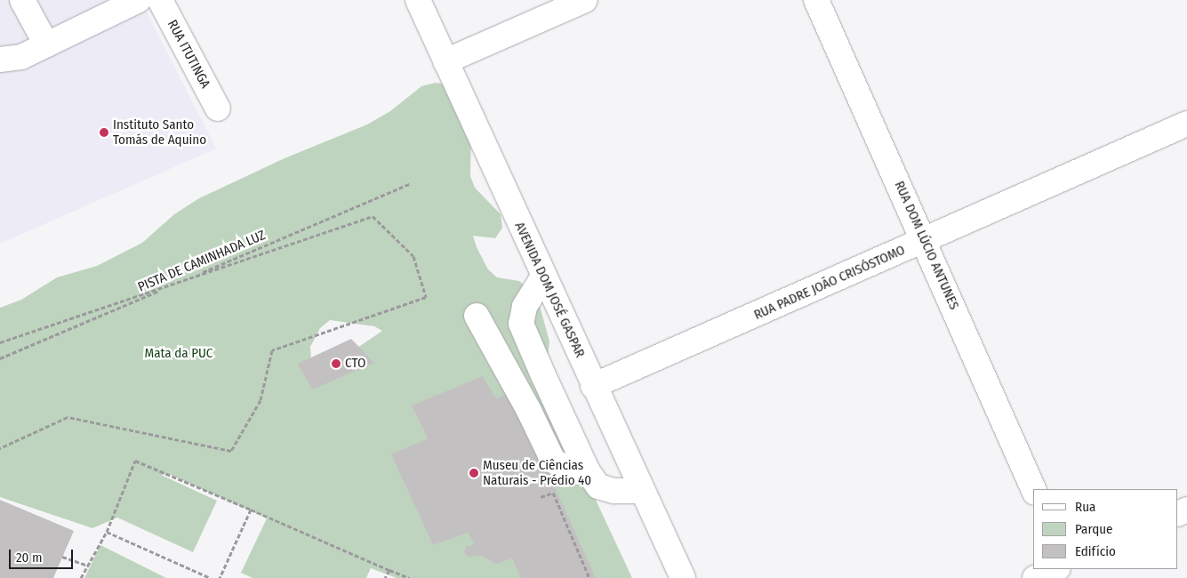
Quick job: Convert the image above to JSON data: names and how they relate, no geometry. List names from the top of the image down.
{
  "streets": {
    "street": [
      "RUA ITUTINGA",
      "RUA DOM LÚCIO ANTUNES",
      "RUA PADRE JOÃO CRISÓSTOMO",
      "AVENIDA DOM JOSÉ GASPAR"
    ],
    "path": ["PISTA DE CAMINHADA LUZ"]
  },
  "crossings": [
    ["RUA DOM LÚCIO ANTUNES", "RUA PADRE JOÃO CRISÓSTOMO"],
    ["RUA PADRE JOÃO CRISÓSTOMO", "AVENIDA DOM JOSÉ GASPAR"]
  ],
  "parks": ["Mata da PUC"],
  "places": ["Instituto Santo Tomás de Aquino", "CTO", "Museu de Ciências Naturais - Prédio 40"],
  "legend": ["Rua", "Parque", "Edifício"],
  "scale_bar": "20 m"
}
